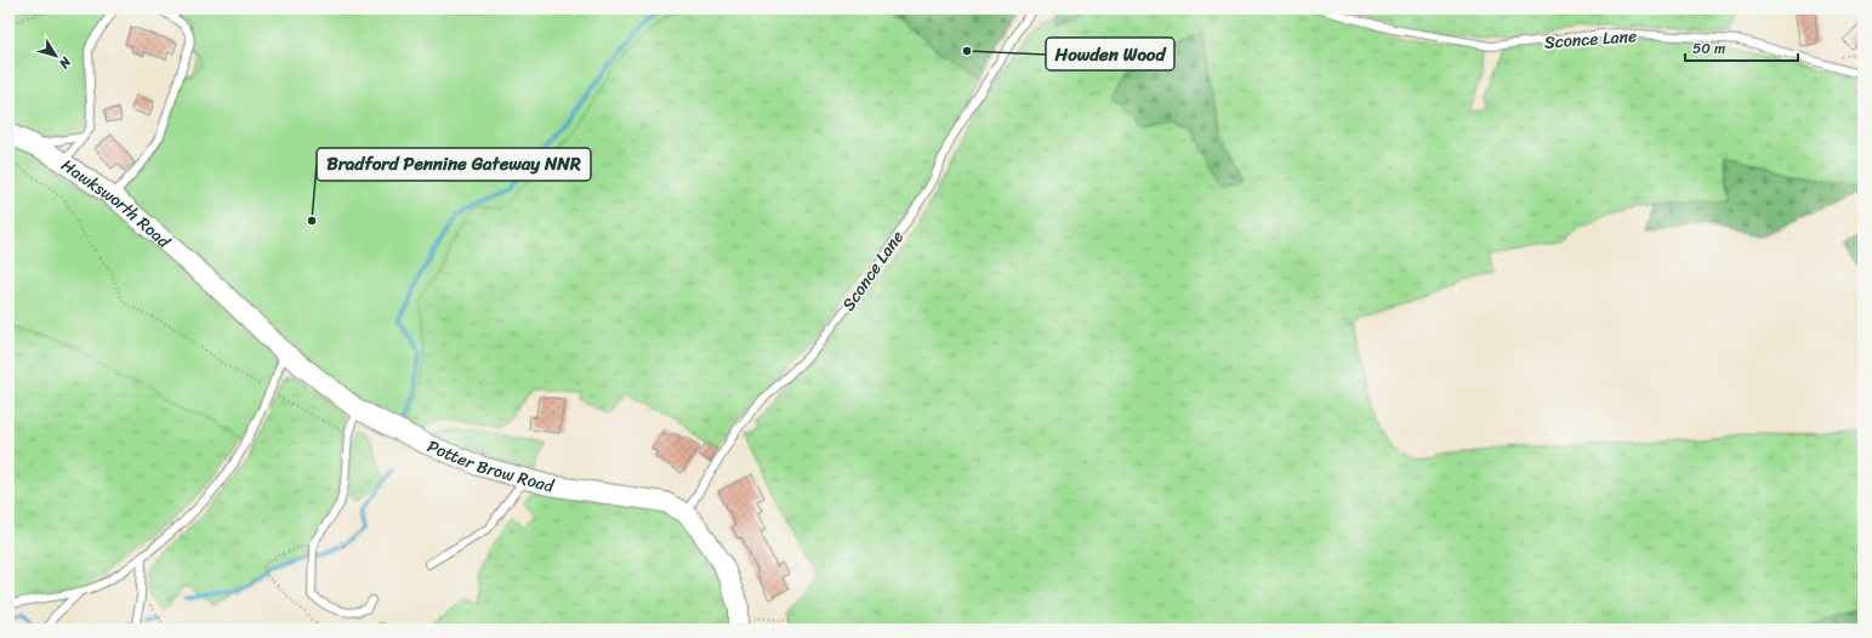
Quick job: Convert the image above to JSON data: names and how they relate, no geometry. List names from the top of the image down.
{
  "streets": {
    "street": ["Hawksworth Road", "Potter Brow Road"],
    "lane": ["Sconce Lane"]
  },
  "crossings": [
    ["Sconce Lane", "Potter Brow Road"],
    ["Hawksworth Road", "Potter Brow Road"]
  ],
  "places": ["Howden Wood", "Bradford Pennine Gateway NNR"],
  "scale_bar": "50 m",
  "north": "bottom right"
}
